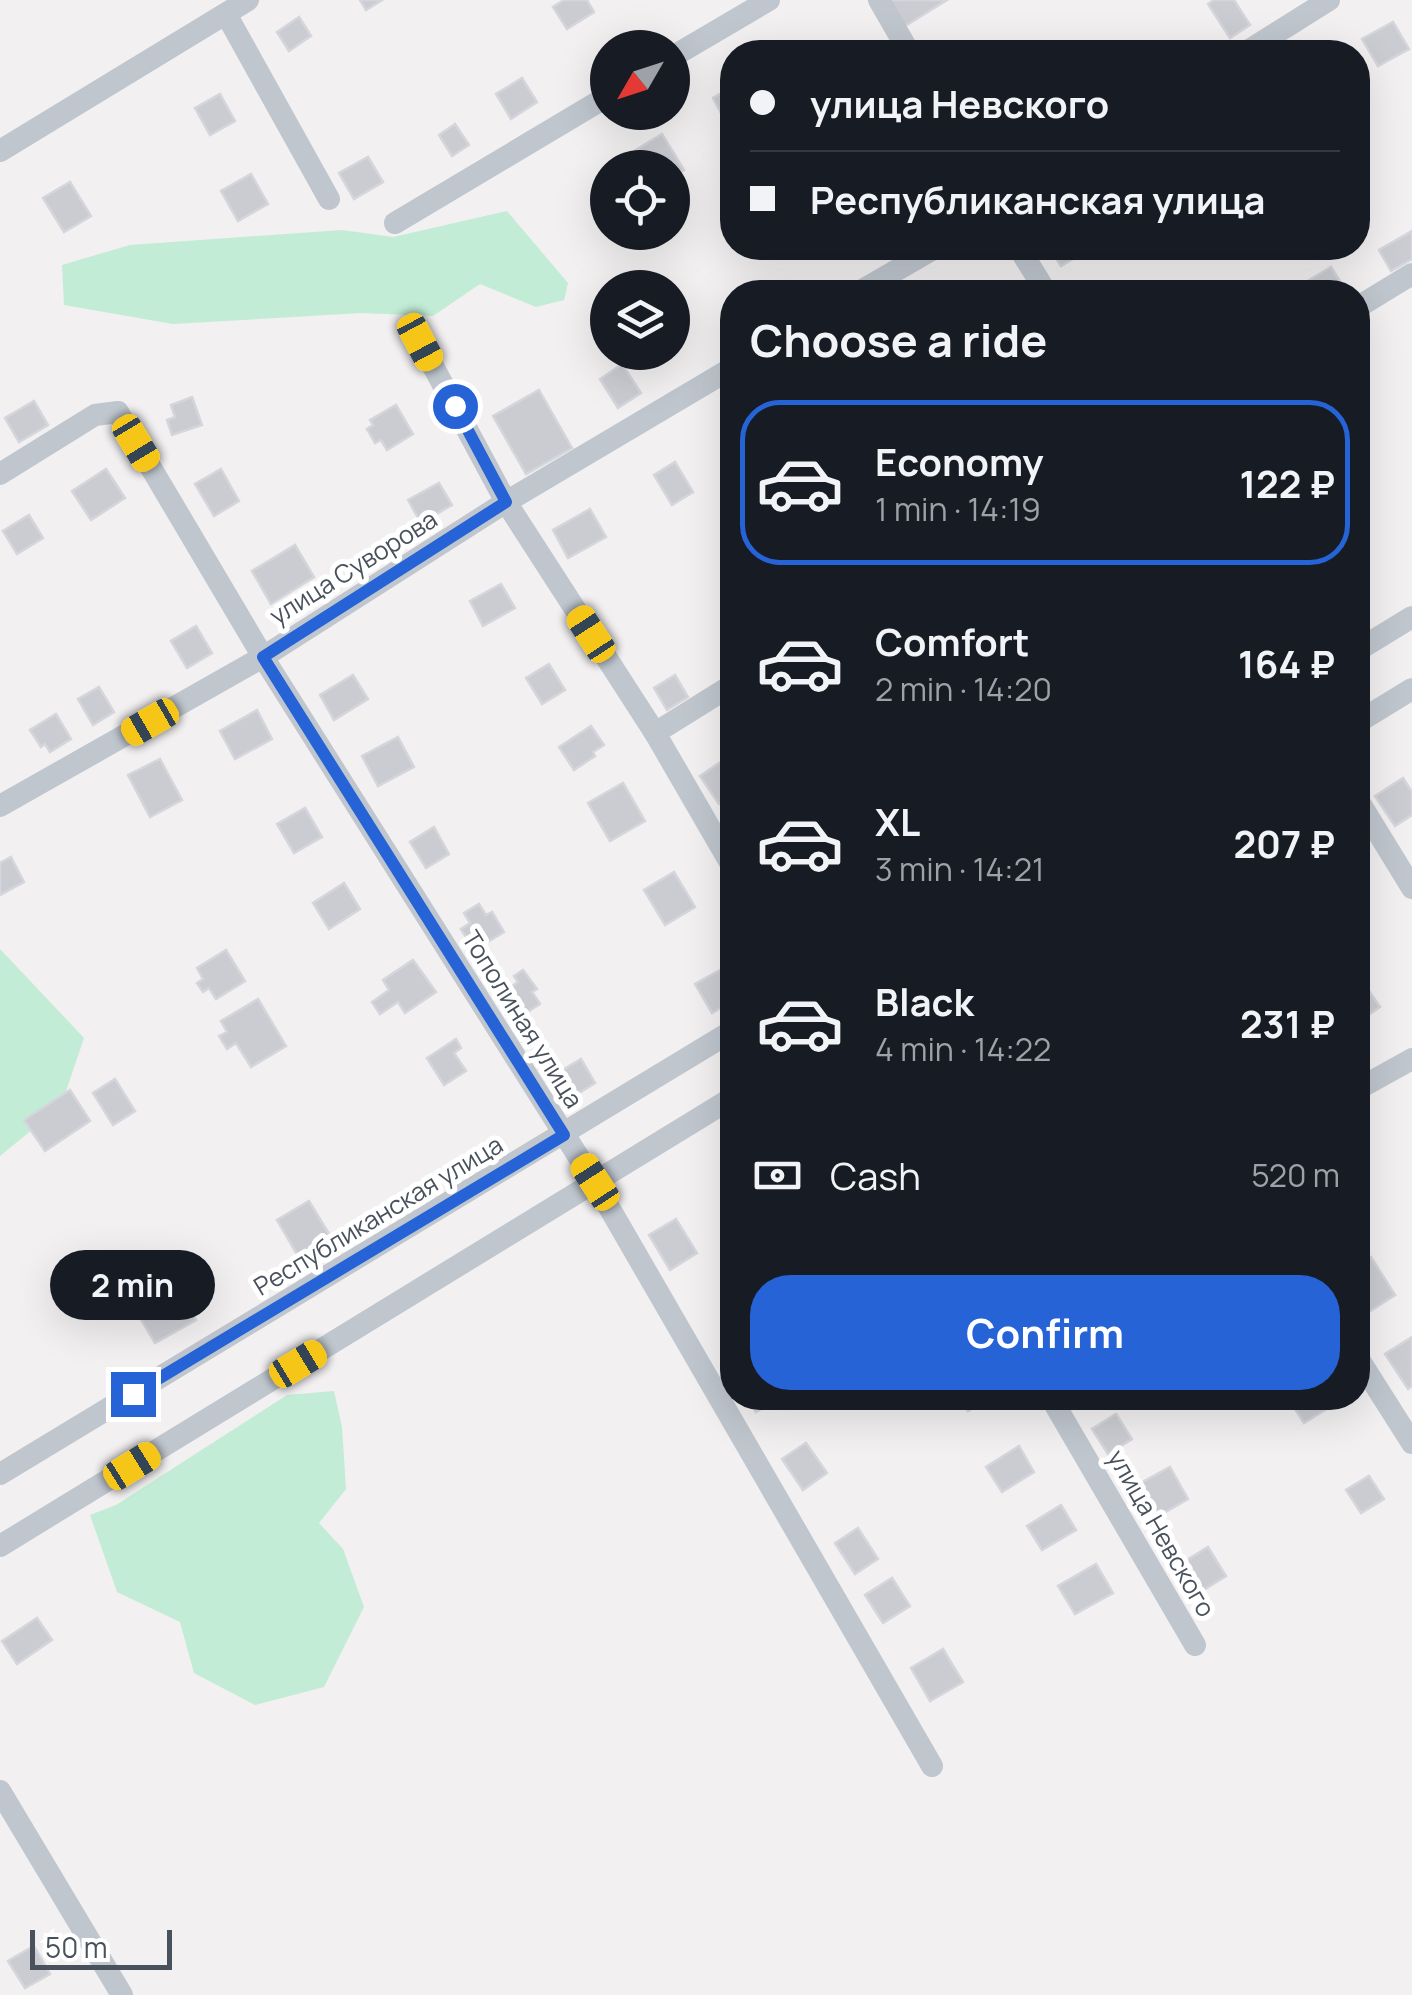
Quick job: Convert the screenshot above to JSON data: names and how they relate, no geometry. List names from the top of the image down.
{
  "streets": {
    "street": [
      "улица Суворова",
      "Тополиная улица",
      "Республиканская улица",
      "улица Невского"
    ]
  },
  "crossings": [
    ["улица Суворова", "Тополиная улица"],
    ["Тополиная улица", "Республиканская улица"]
  ],
  "scale_bar": "50 m",
  "north": "bottom left",
  "page": {
    "banner": ["улица Невского", "Республиканская улица"],
    "heading": "Choose a ride",
    "list": [
      {
        "name": "Economy",
        "note": "1 min · 14:19",
        "value": "122 ₽"
      },
      {
        "name": "Comfort",
        "note": "2 min · 14:20",
        "value": "164 ₽"
      },
      {
        "name": "XL",
        "note": "3 min · 14:21",
        "value": "207 ₽"
      },
      {
        "name": "Black",
        "note": "4 min · 14:22",
        "value": "231 ₽"
      }
    ],
    "pay": ["Cash", "520 m"],
    "bubble": "2 min",
    "buttons": "Confirm",
    "scale": "50 m"
  }
}
